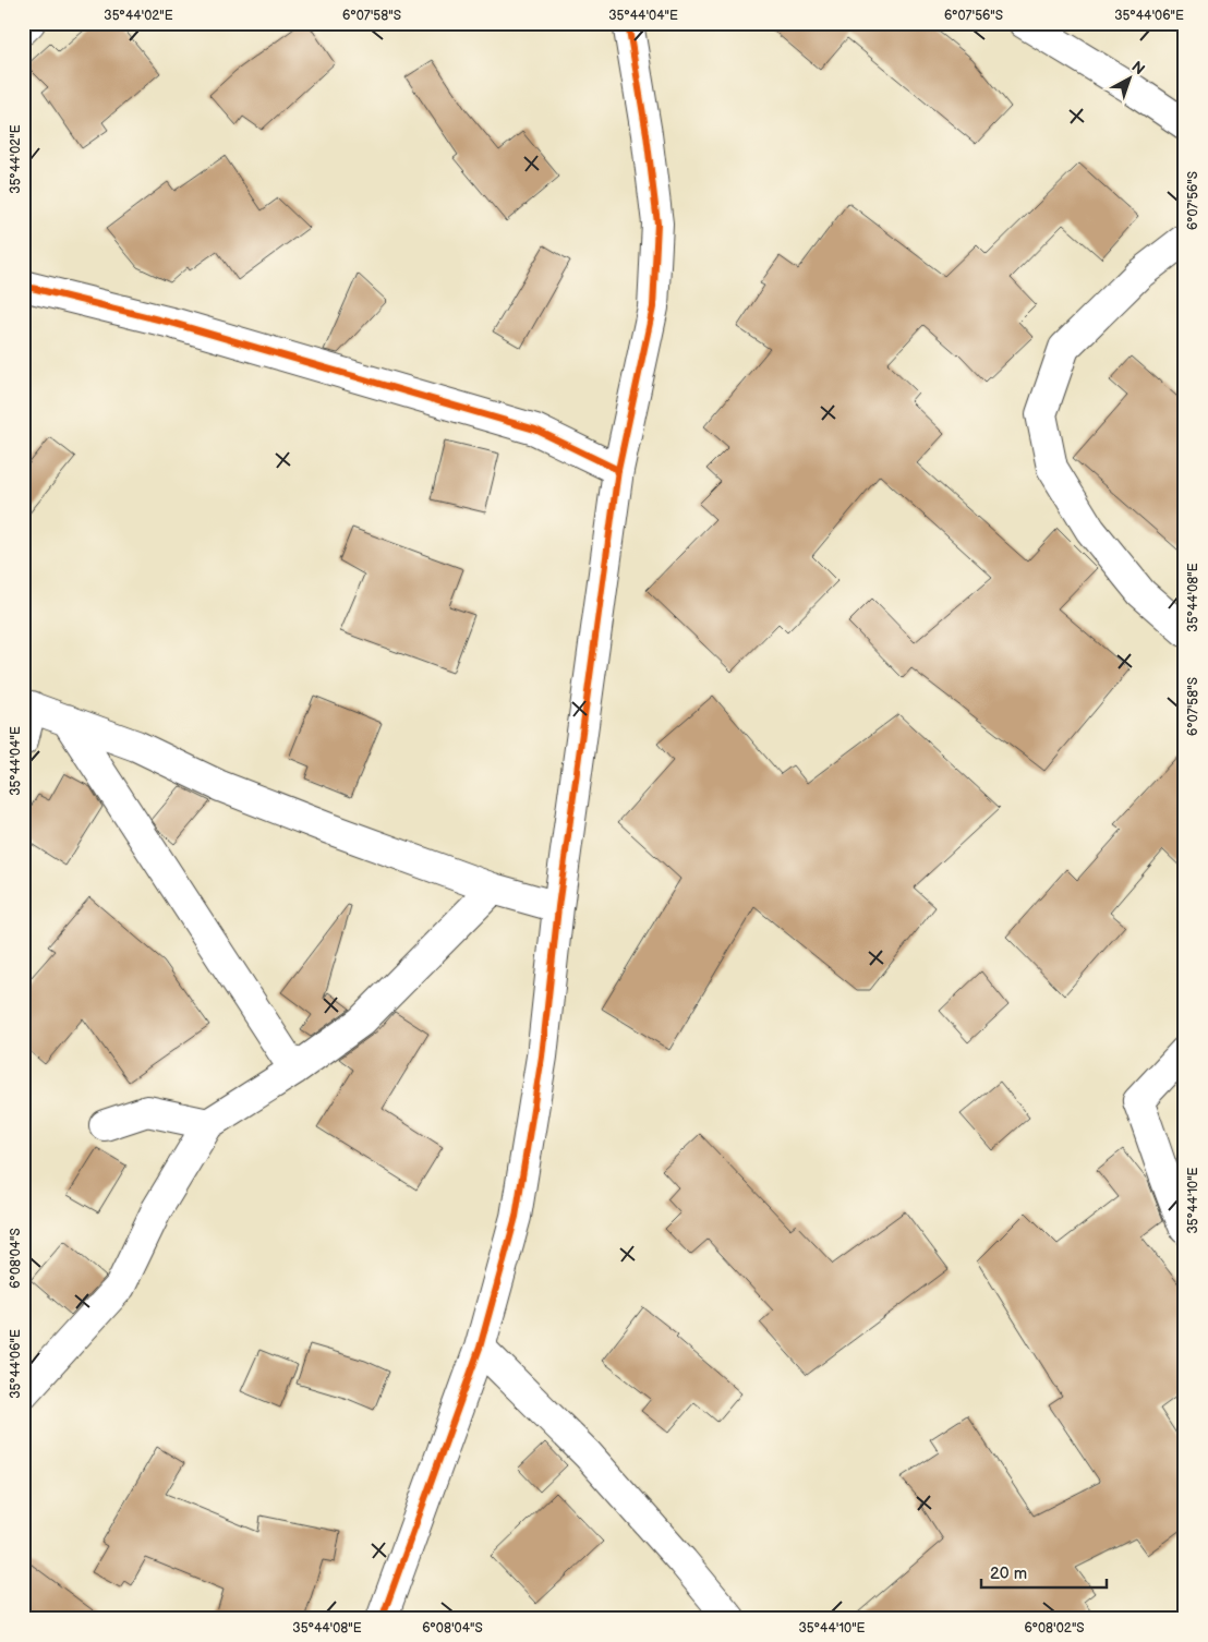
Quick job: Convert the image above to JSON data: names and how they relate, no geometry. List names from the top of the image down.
{
  "scale_bar": "20 m",
  "north": "top right",
  "coordinates": [
    "35°44'02\"E",
    "6°07'58\"S",
    "35°44'04\"E",
    "6°07'56\"S",
    "35°44'06\"E",
    "35°44'08\"E",
    "35°44'10\"E",
    "6°08'04\"S",
    "6°08'02\"S"
  ]
}
